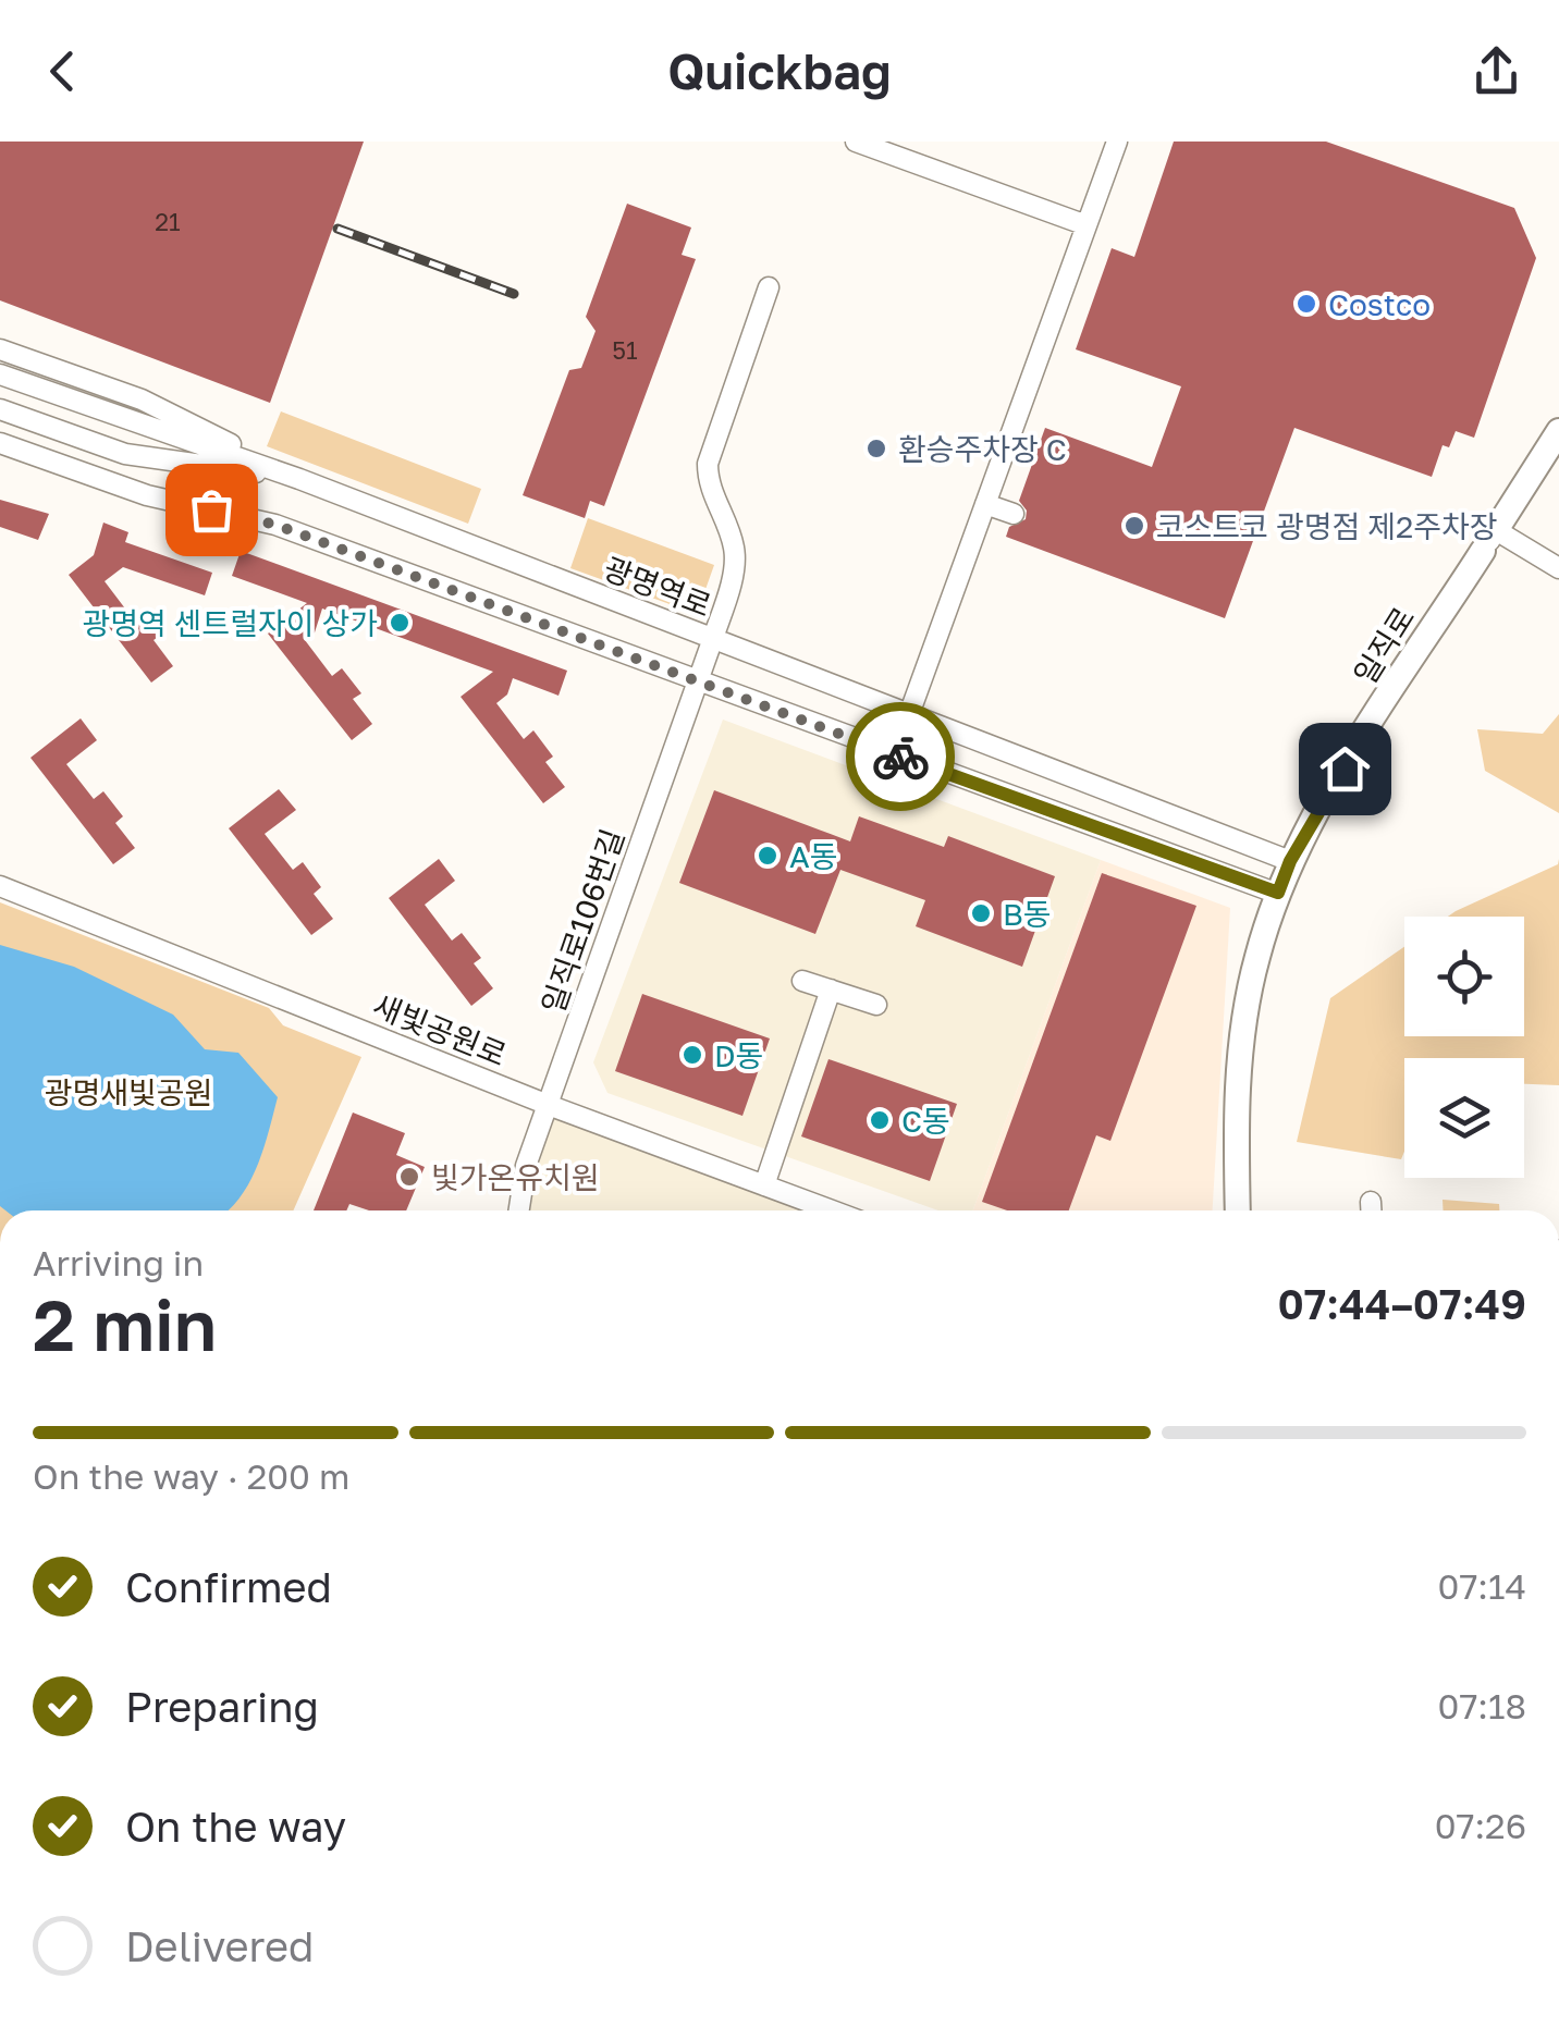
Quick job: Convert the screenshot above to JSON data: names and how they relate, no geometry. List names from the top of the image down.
{
  "streets": {
    "main road": ["일직로"],
    "street": ["광명역로", "일직로106번길", "새빛공원로"]
  },
  "crossings": [
    ["광명역로", "일직로"],
    ["광명역로", "일직로106번길"],
    ["일직로106번길", "새빛공원로"]
  ],
  "parks": ["광명새빛공원"],
  "places": [
    "Costco",
    "환승주차장 C",
    "코스트코 광명점 제2주차장",
    "광명역 센트럴자이 상가",
    "A동",
    "B동",
    "D동",
    "C동",
    "빛가온유치원"
  ],
  "house_numbers": ["21", "51"],
  "page": {
    "header": "Quickbag",
    "heading": ["2 min", "Arriving in", "07:44–07:49"],
    "bar": "On the way · 200 m",
    "list": [
      ["Confirmed", "07:14"],
      ["Preparing", "07:18"],
      ["On the way", "07:26"],
      "Delivered"
    ]
  }
}
